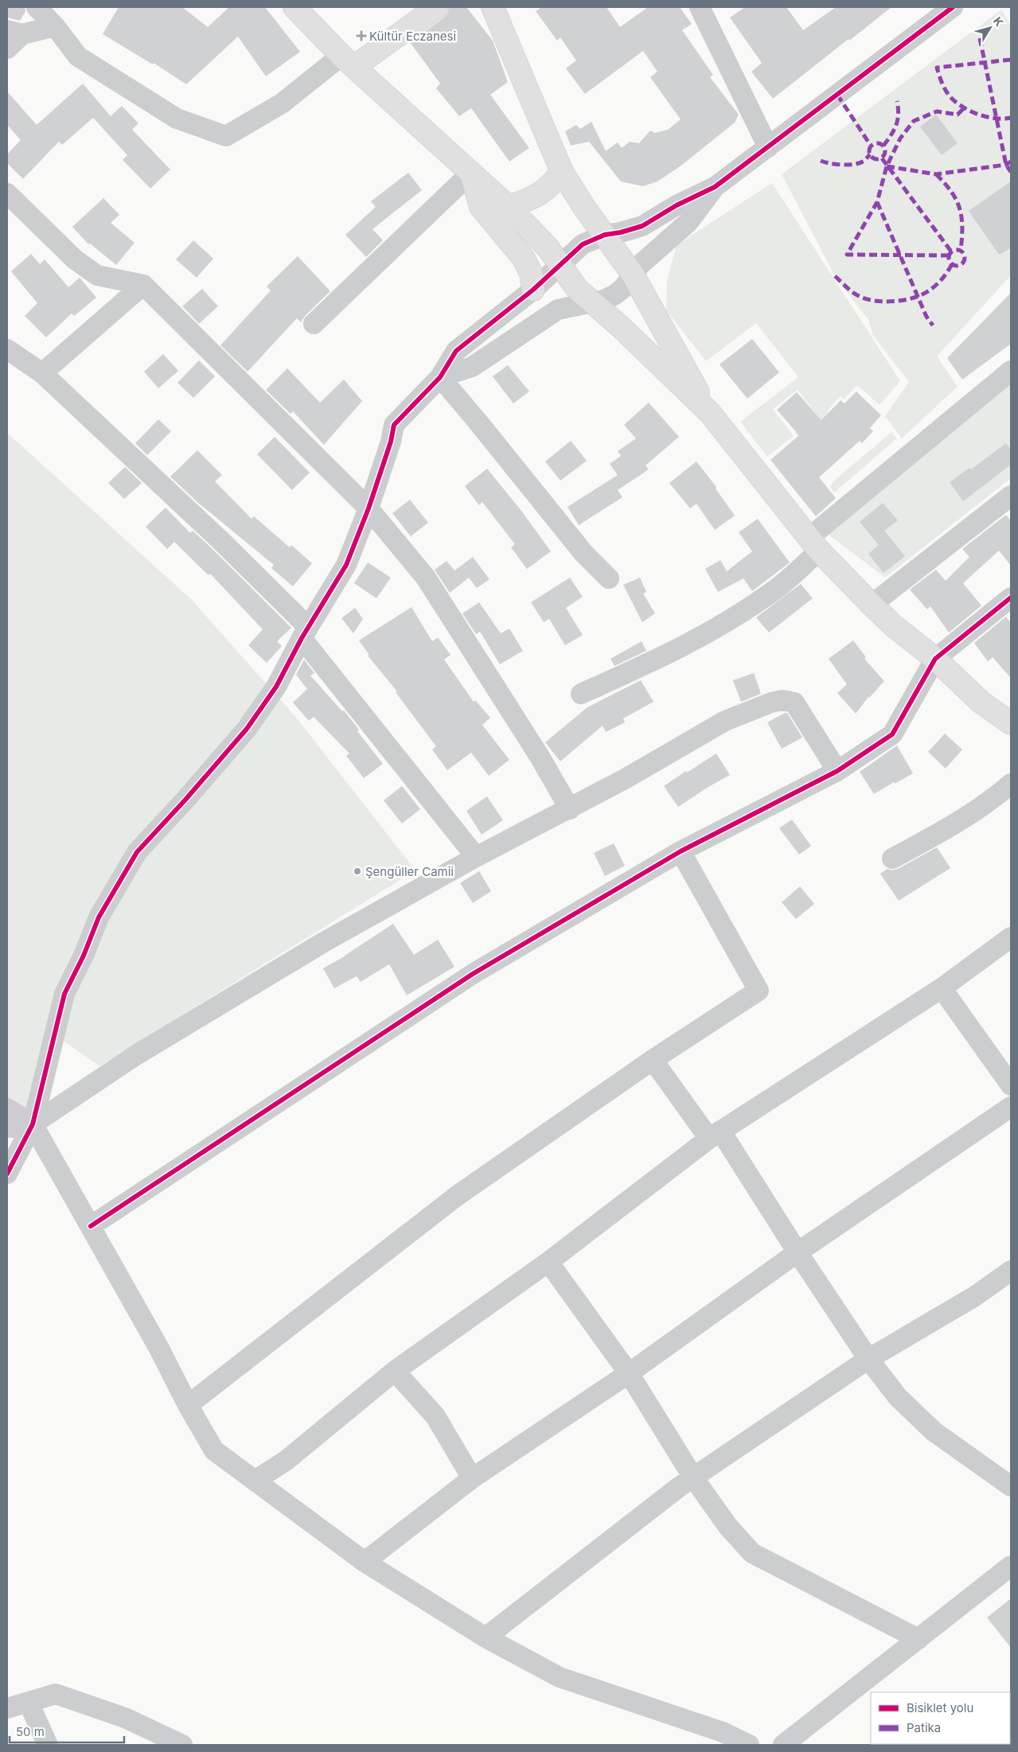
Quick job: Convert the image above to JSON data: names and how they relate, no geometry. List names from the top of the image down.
{
  "places": {
    "health": ["Kültür Eczanesi"],
    "other": ["Şengüller Camii"]
  },
  "legend": ["Bisiklet yolu", "Patika"],
  "scale_bar": "50 m",
  "north": "top right"
}
